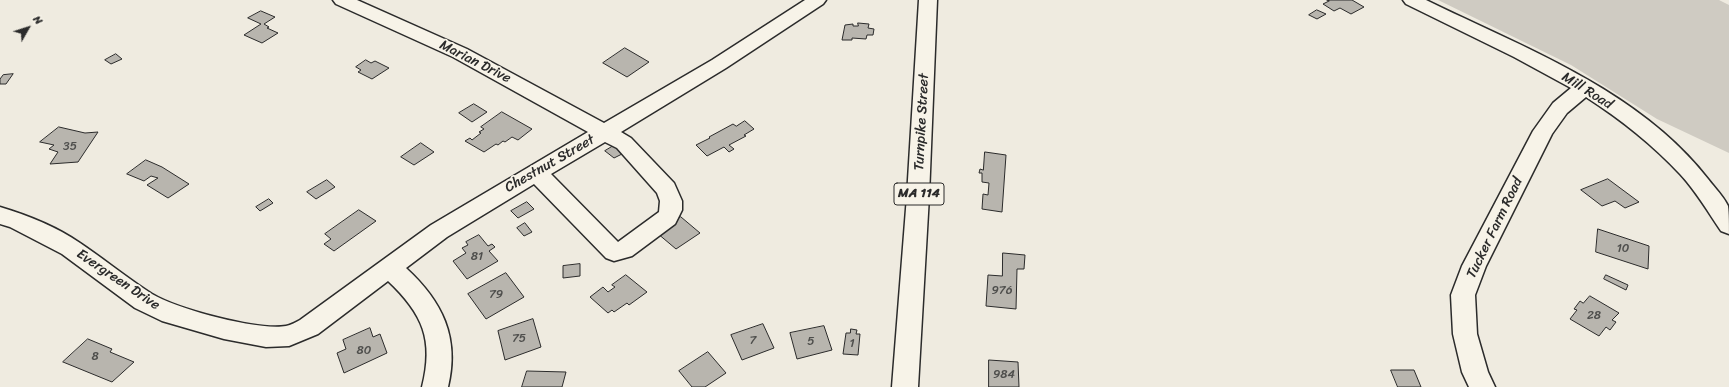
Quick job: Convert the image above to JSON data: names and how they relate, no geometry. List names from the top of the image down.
{
  "streets": {
    "main road": [
      "Marian Drive",
      "Mill Road",
      "Turnpike Street",
      "Chestnut Street",
      "MA 114",
      "Tucker Farm Road",
      "Evergreen Drive"
    ]
  },
  "crossings": [
    ["Marian Drive", "Chestnut Street"],
    ["Mill Road", "Tucker Farm Road"],
    ["Chestnut Street", "Evergreen Drive"]
  ],
  "house_numbers": [
    "35",
    "10",
    "81",
    "976",
    "79",
    "28",
    "75",
    "7",
    "5",
    "1",
    "80",
    "8",
    "984"
  ],
  "north": "top right"
}
